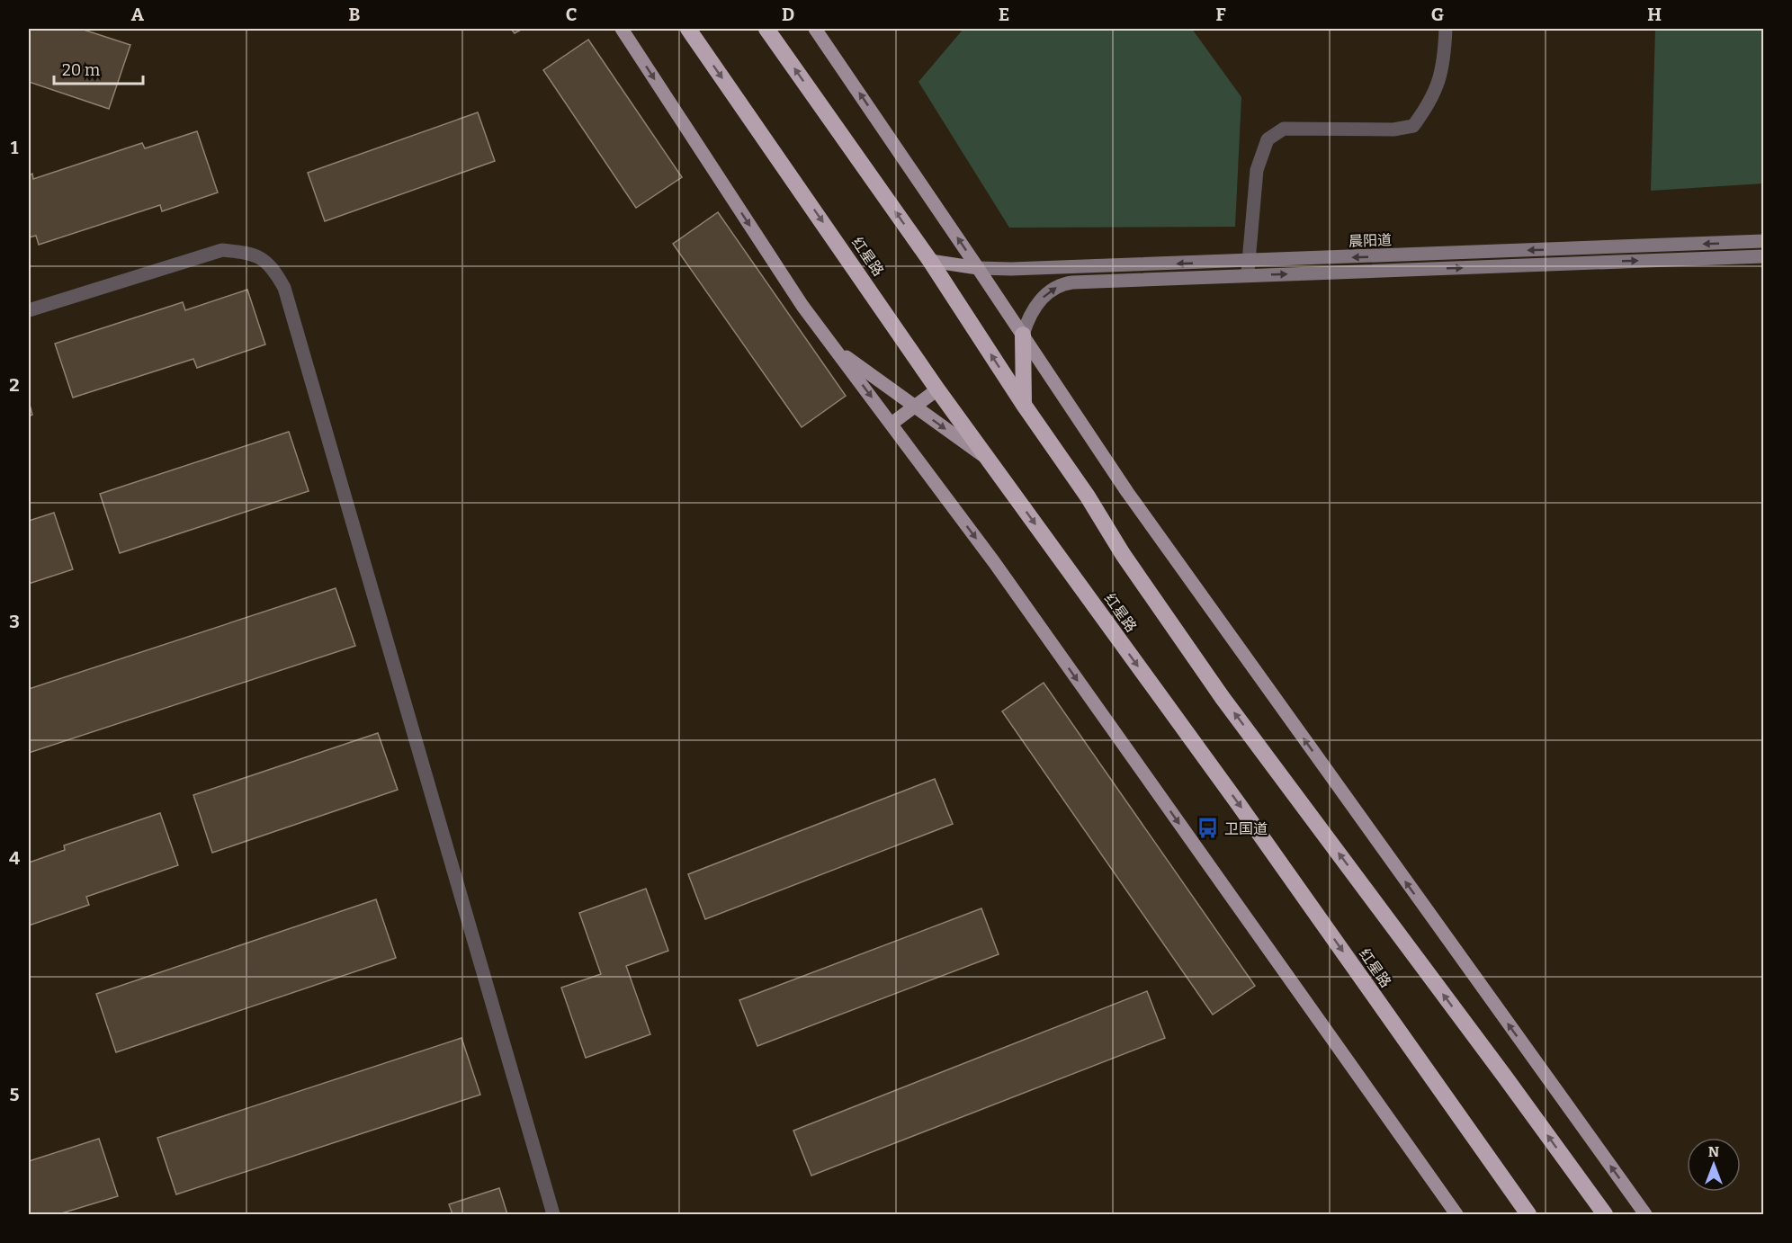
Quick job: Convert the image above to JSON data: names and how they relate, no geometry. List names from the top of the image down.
{
  "streets": {
    "highway": ["红星路"],
    "main road": ["晨阳道"]
  },
  "places": {
    "bus stop": ["卫国道"]
  },
  "scale_bar": "20 m",
  "north": "top",
  "grid": {
    "columns": [
      "A",
      "B",
      "C",
      "D",
      "E",
      "F",
      "G",
      "H"
    ],
    "rows": [
      "1",
      "2",
      "3",
      "4",
      "5"
    ]
  }
}
